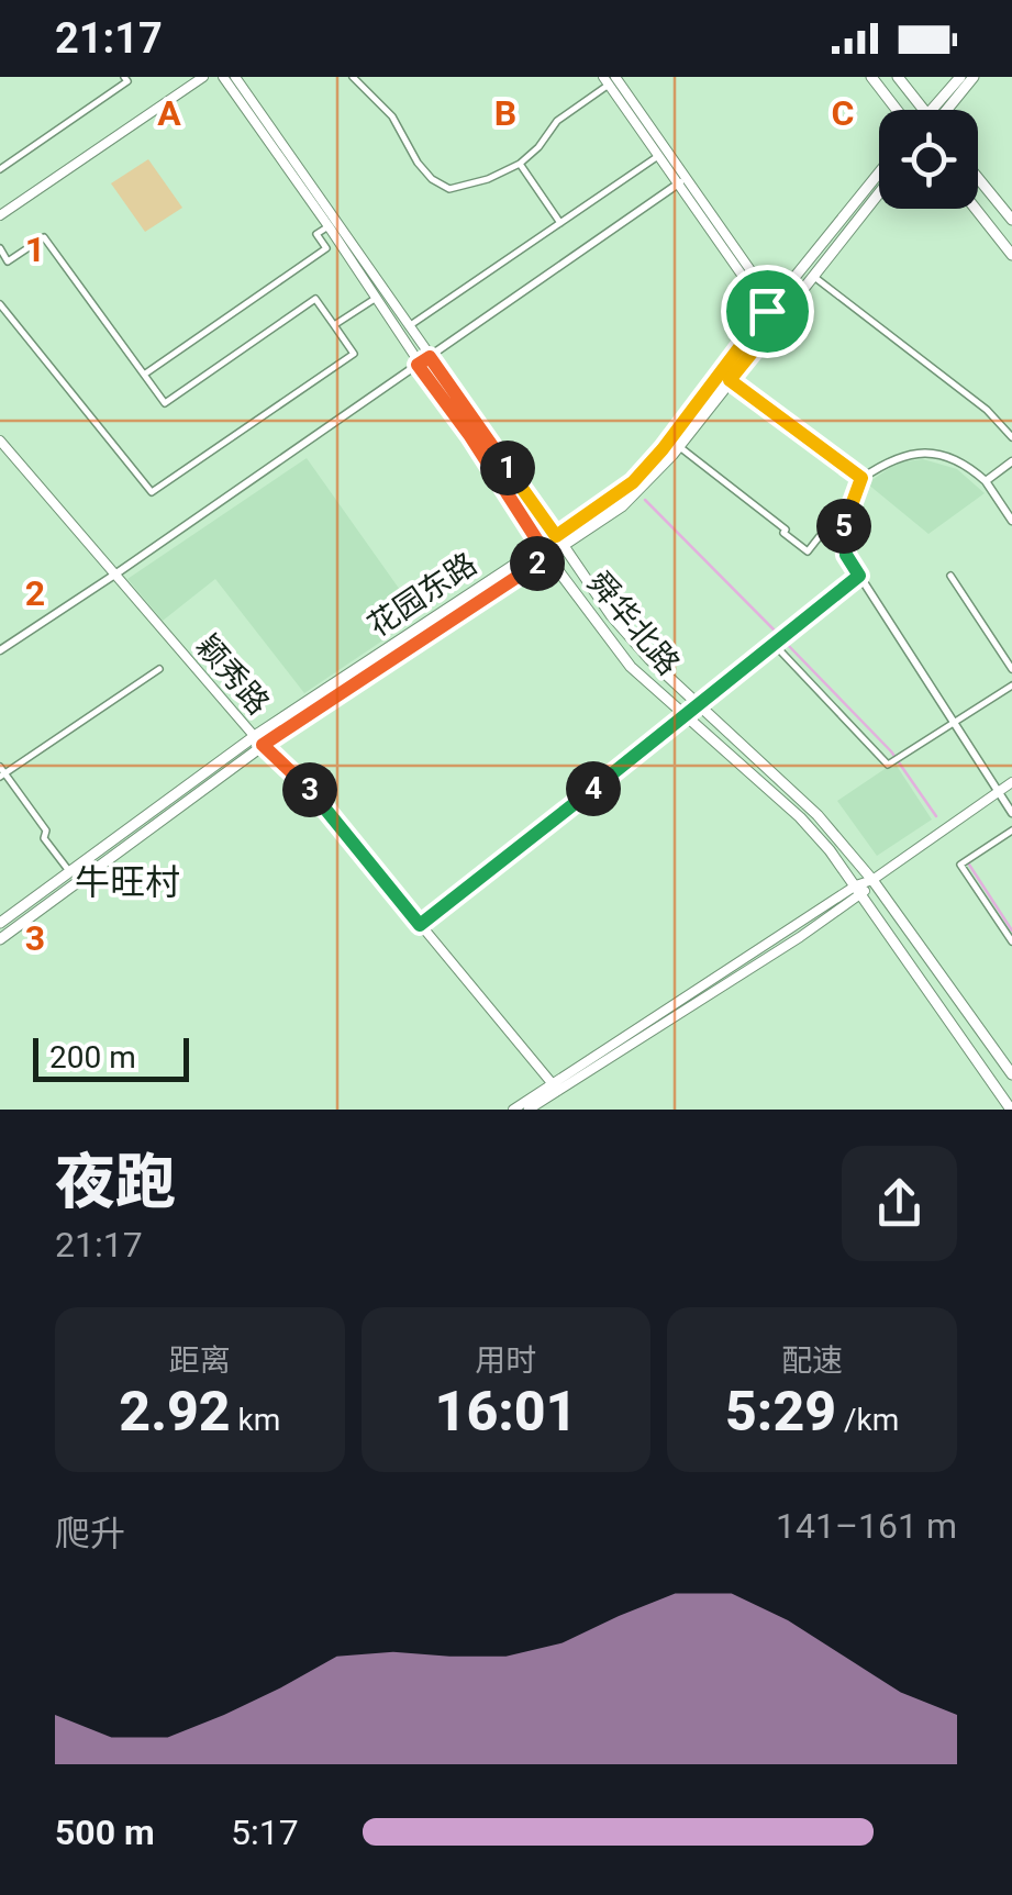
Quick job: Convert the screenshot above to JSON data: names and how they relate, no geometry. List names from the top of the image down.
{
  "streets": {
    "main road": ["花园东路", "舜华北路", "颖秀路"]
  },
  "crossings": [
    ["花园东路", "舜华北路"],
    ["花园东路", "颖秀路"]
  ],
  "districts": ["牛旺村"],
  "scale_bar": "200 m",
  "page": {
    "status": "21:17",
    "pins": [
      "1",
      "5",
      "2",
      "4",
      "3"
    ],
    "scale": "200 m",
    "heading": ["夜跑", "21:17"],
    "stats": [
      ["距离", "2.92 km"],
      ["用时", "16:01"],
      ["配速", "5:29 /km"]
    ],
    "chart": ["爬升", "141–161 m"],
    "list": [
      {
        "name": "500 m",
        "note": "5:17"
      }
    ]
  },
  "grid": {
    "columns": ["A", "B", "C"],
    "rows": ["1", "2", "3"]
  }
}
